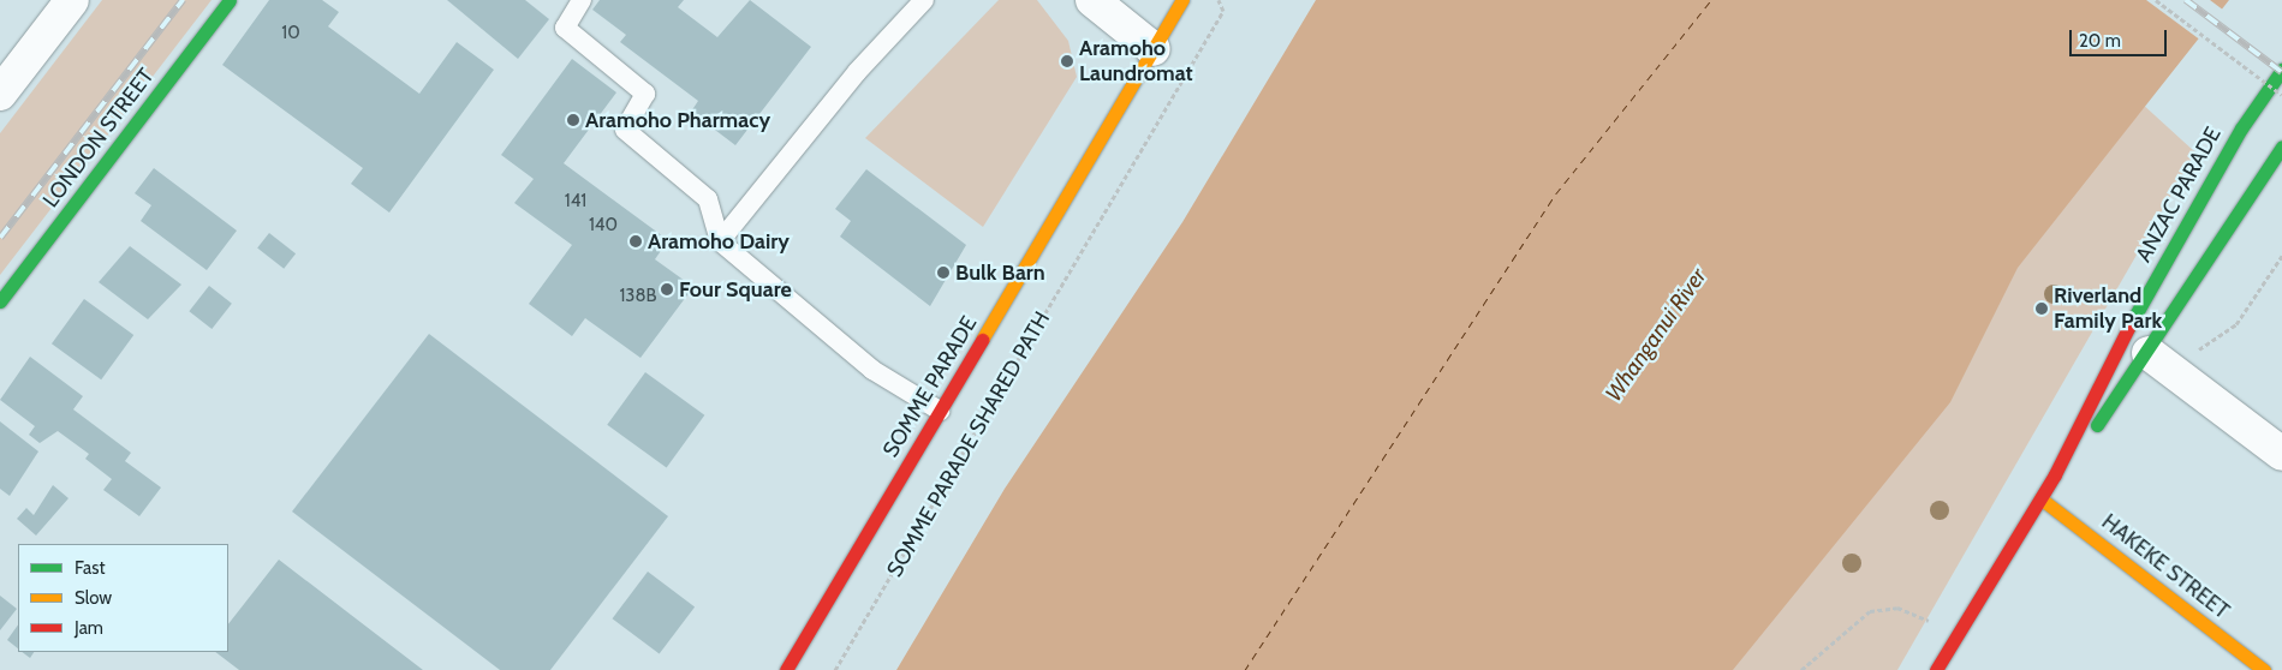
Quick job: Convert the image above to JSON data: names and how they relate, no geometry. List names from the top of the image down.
{
  "streets": {
    "main road": [
      "LONDON STREET",
      "ANZAC PARADE",
      "SOMME PARADE",
      "HAKEKE STREET"
    ],
    "path": ["SOMME PARADE SHARED PATH"]
  },
  "crossings": [
    ["ANZAC PARADE", "HAKEKE STREET"]
  ],
  "water": ["Whanganui River"],
  "places": [
    "Aramoho Laundromat",
    "Aramoho Pharmacy",
    "Aramoho Dairy",
    "Bulk Barn",
    "Four Square",
    "Riverland Family Park"
  ],
  "house_numbers": [
    "10",
    "141",
    "140",
    "138B"
  ],
  "legend": ["Fast", "Slow", "Jam"],
  "scale_bar": "20 m"
}
